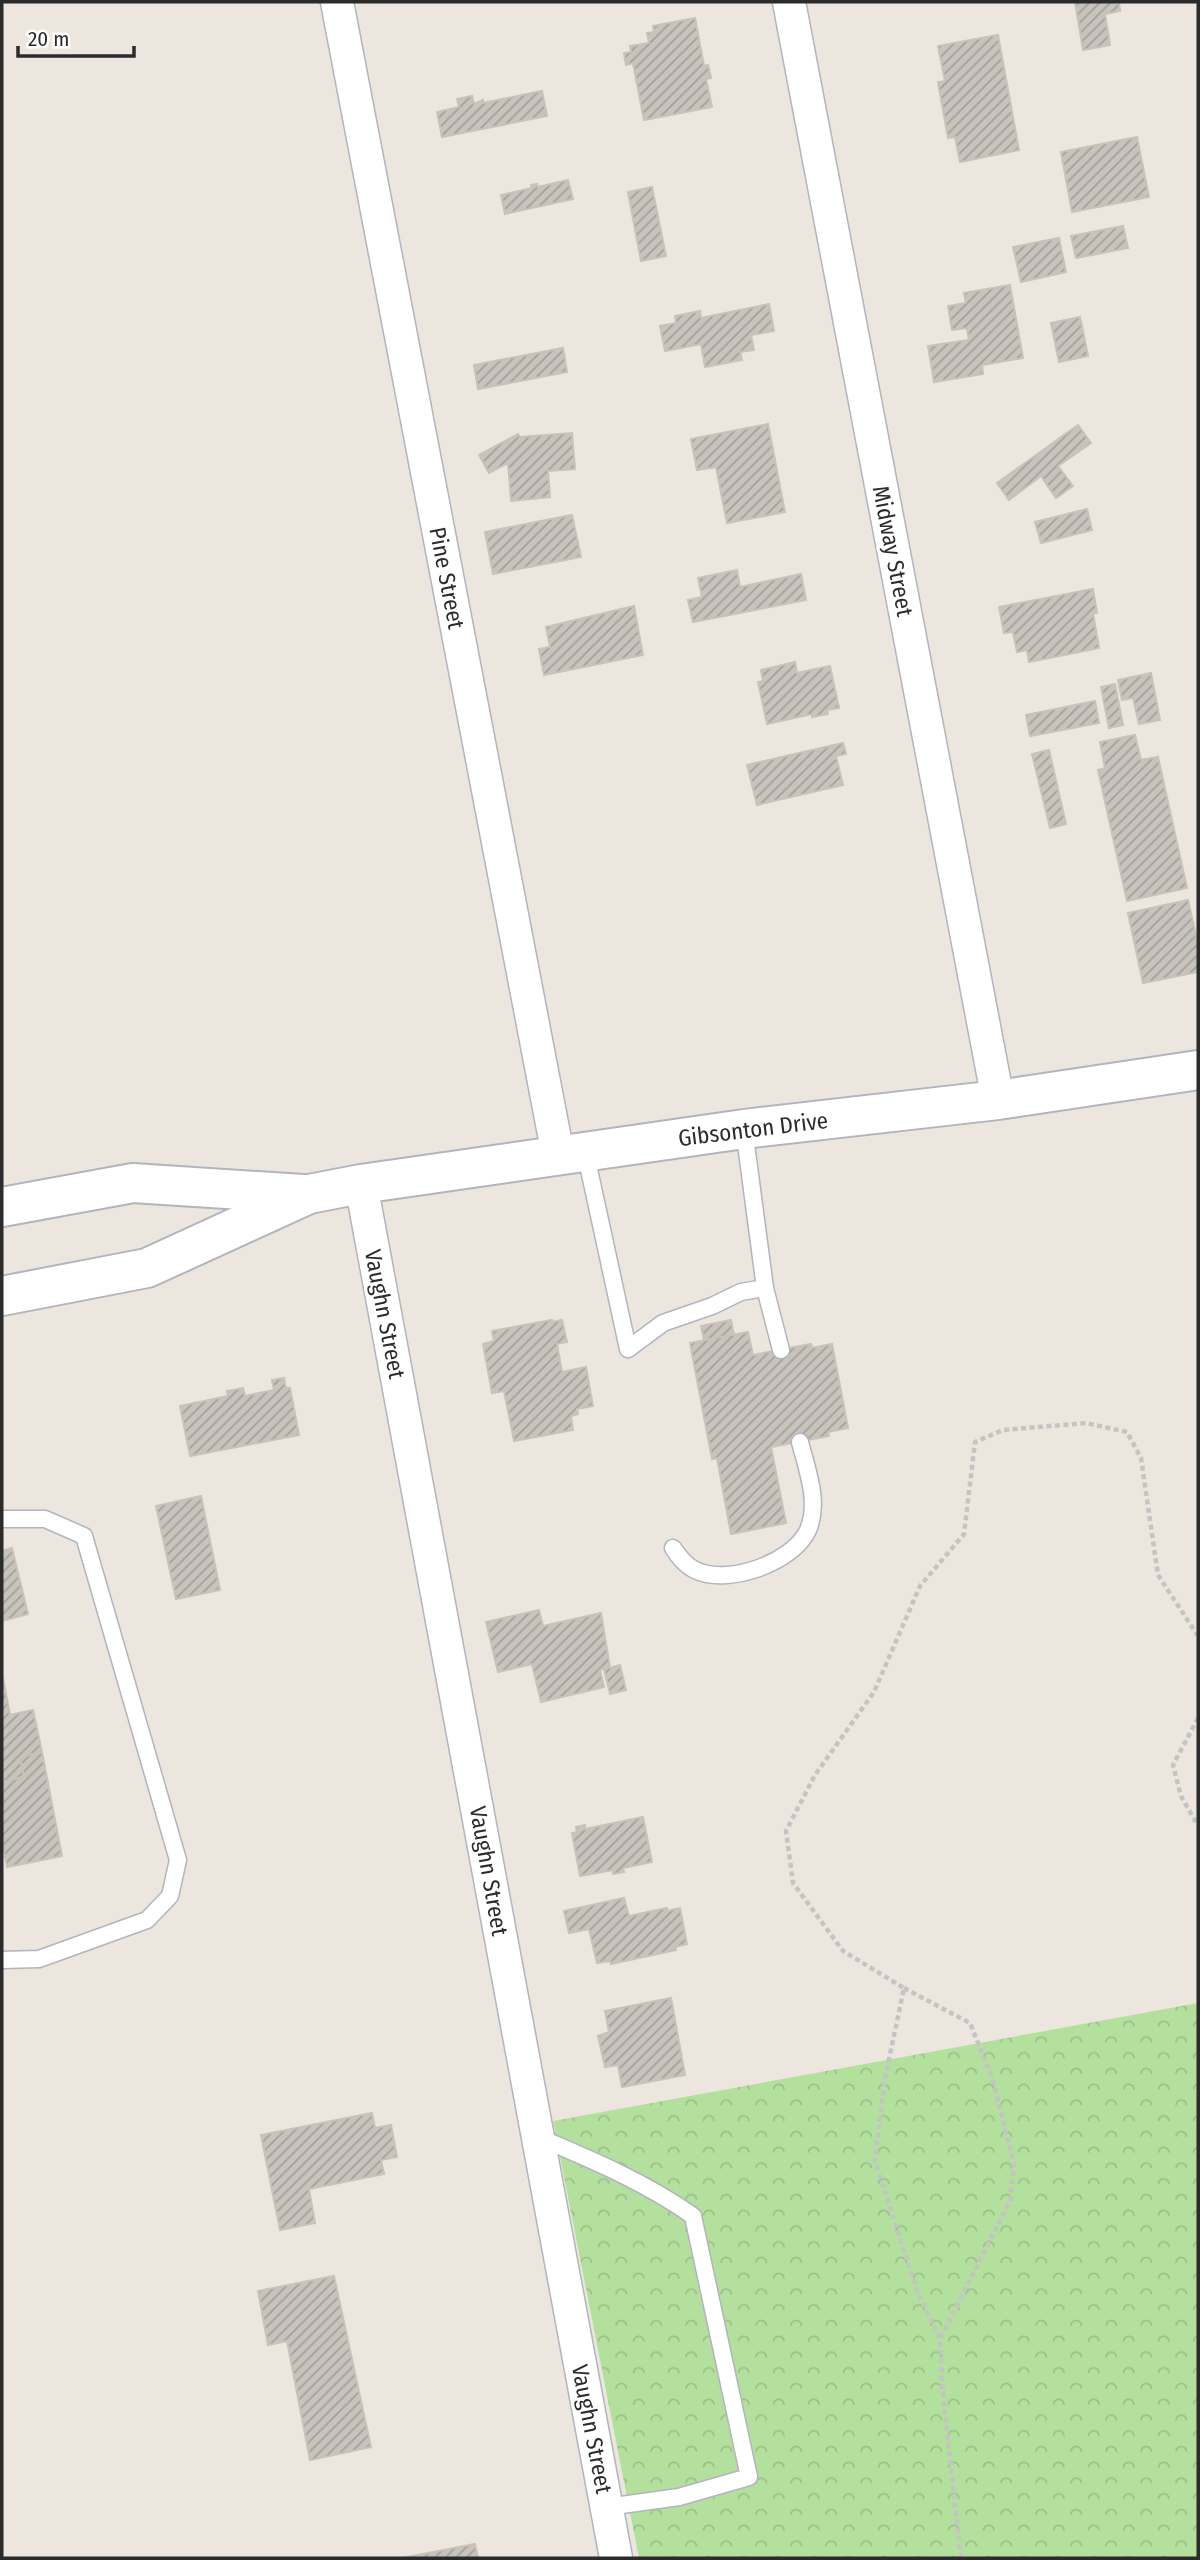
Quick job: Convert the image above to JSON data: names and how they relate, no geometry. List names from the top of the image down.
{
  "streets": {
    "main road": ["Gibsonton Drive"],
    "street": ["Midway Street", "Pine Street", "Vaughn Street"]
  },
  "crossings": [
    ["Midway Street", "Gibsonton Drive"],
    ["Pine Street", "Gibsonton Drive"],
    ["Gibsonton Drive", "Vaughn Street"]
  ],
  "scale_bar": "20 m"
}
